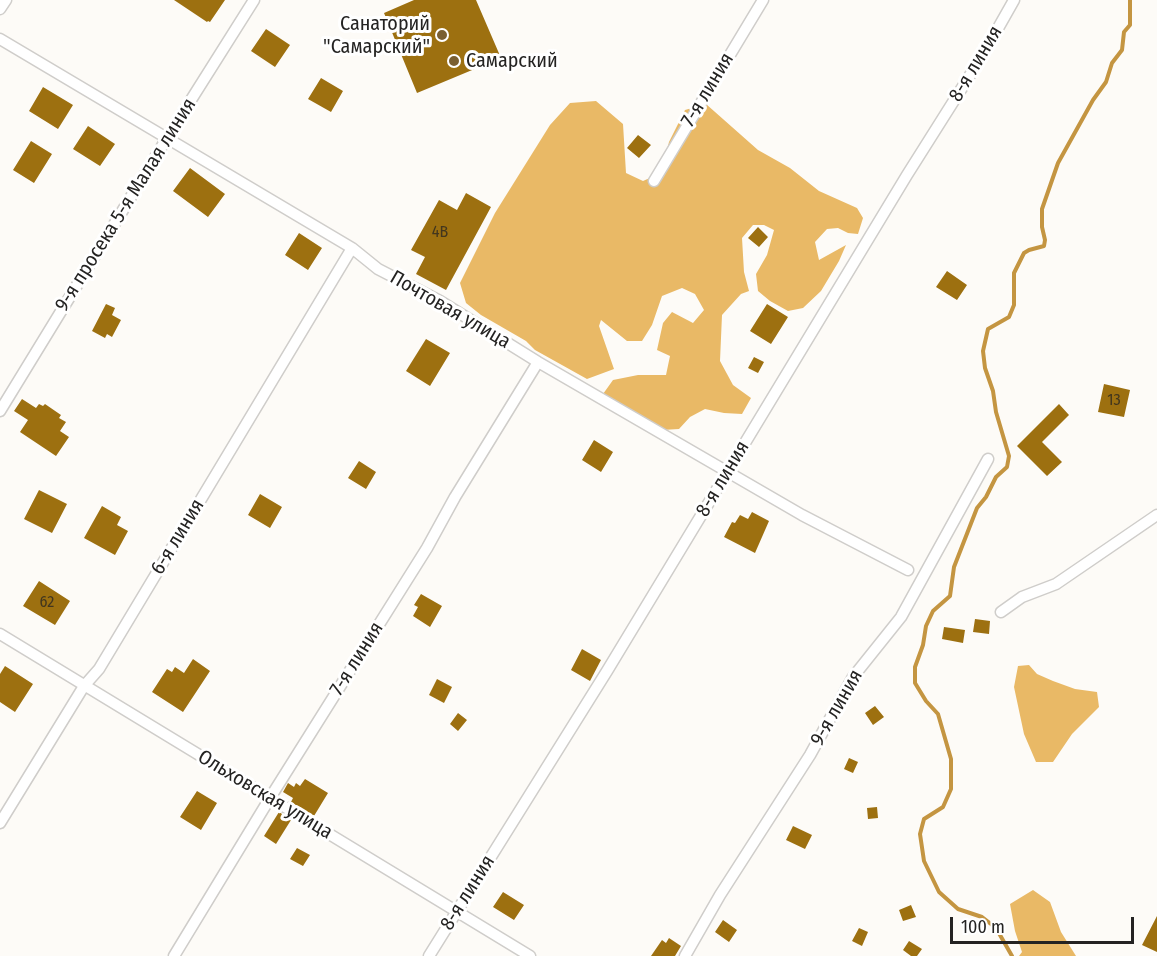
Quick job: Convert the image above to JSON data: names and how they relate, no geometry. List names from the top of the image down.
{
  "streets": {
    "street": [
      "8-я линия",
      "7-я линия",
      "9-я просека 5-я Малая линия",
      "Почтовая улица",
      "6-я линия",
      "9-я линия",
      "Ольховская улица"
    ]
  },
  "crossings": [
    ["8-я линия", "Почтовая улица"],
    ["8-я линия", "Ольховская улица"],
    ["7-я линия", "Почтовая улица"],
    ["7-я линия", "Ольховская улица"],
    ["9-я просека 5-я Малая линия", "Почтовая улица"],
    ["Почтовая улица", "6-я линия"],
    ["6-я линия", "Ольховская улица"]
  ],
  "places": ["Санаторий \"Самарский\"", "Самарский"],
  "house_numbers": ["4В", "13", "62"],
  "scale_bar": "100 m"
}
